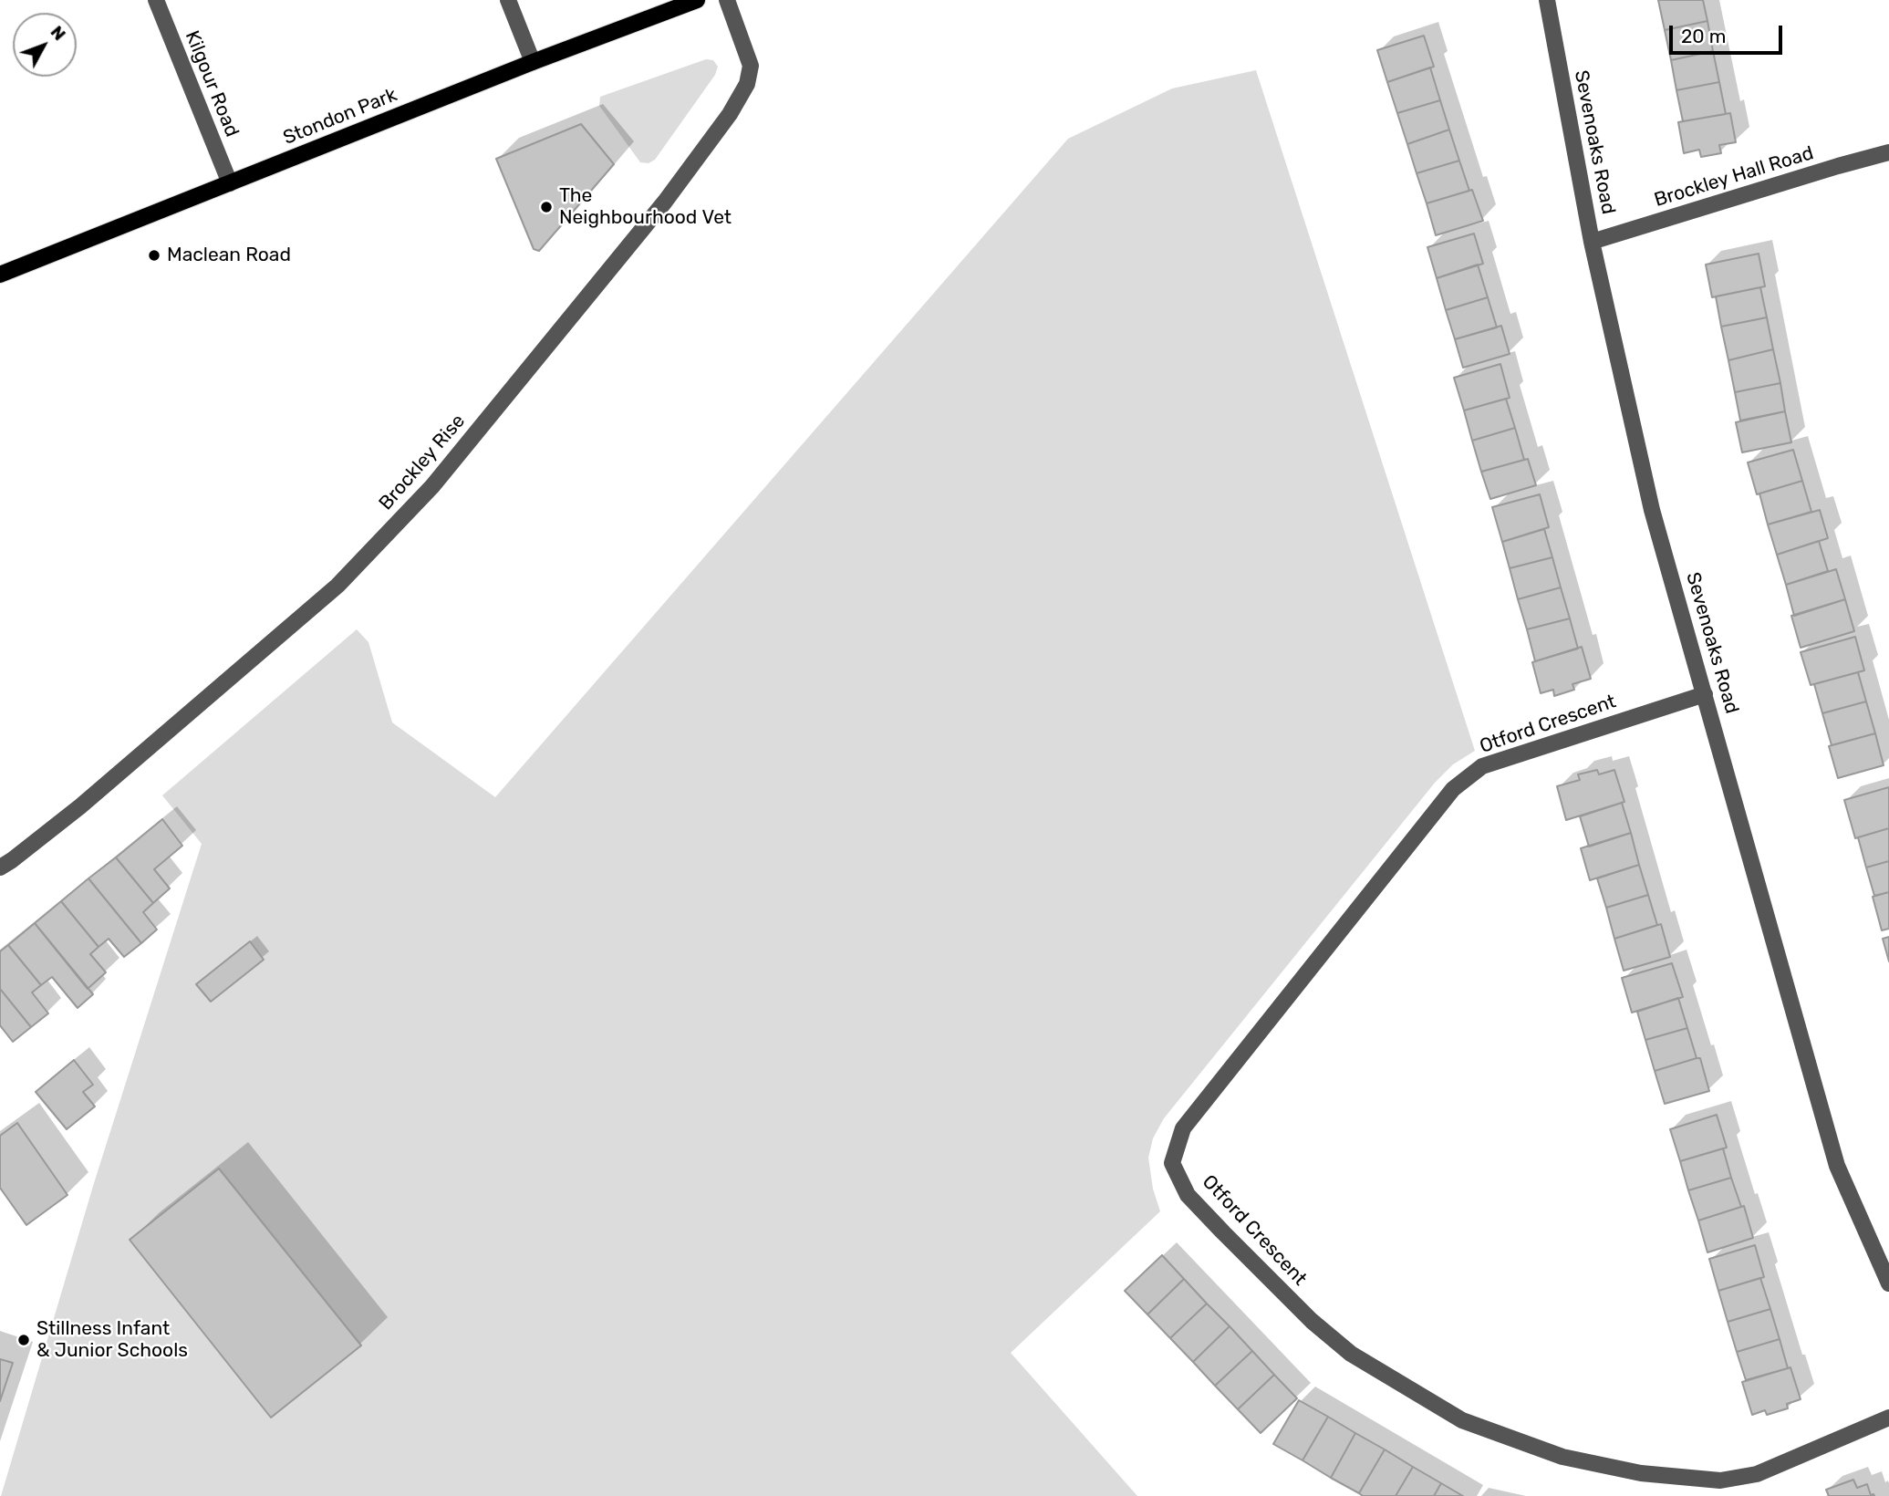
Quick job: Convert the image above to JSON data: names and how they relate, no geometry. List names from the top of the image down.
{
  "streets": {
    "main road": ["Stondon Park"],
    "street": [
      "Kilgour Road",
      "Sevenoaks Road",
      "Brockley Hall Road",
      "Brockley Rise",
      "Otford Crescent"
    ]
  },
  "crossings": [
    ["Kilgour Road", "Stondon Park"],
    ["Sevenoaks Road", "Brockley Hall Road"],
    ["Sevenoaks Road", "Otford Crescent"]
  ],
  "places": ["The Neighbourhood Vet", "Maclean Road", "Stillness Infant & Junior Schools"],
  "scale_bar": "20 m",
  "north": "top right"
}
